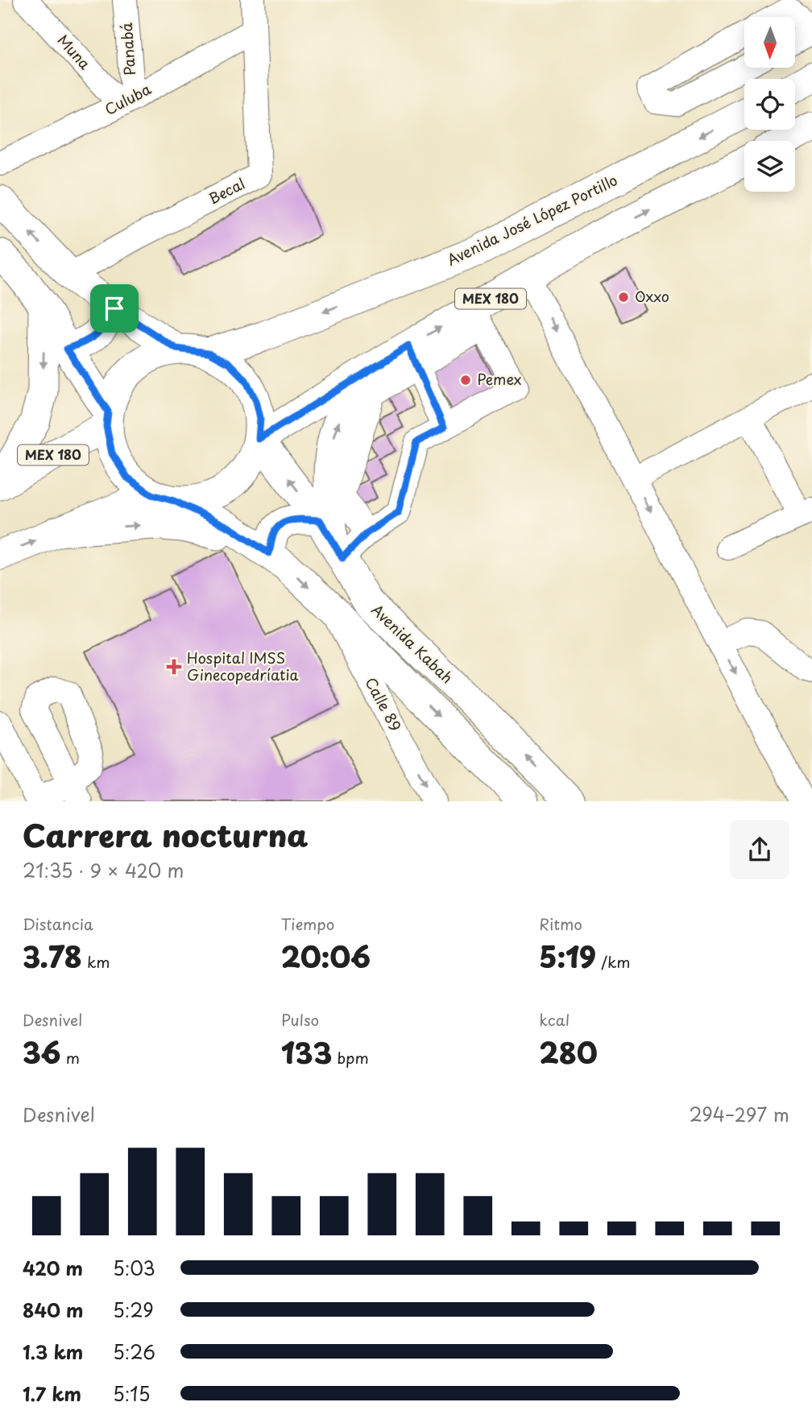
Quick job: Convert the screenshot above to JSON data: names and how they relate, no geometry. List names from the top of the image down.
{
  "streets": {
    "main road": ["Avenida José López Portillo", "MEX 180", "Avenida Kabah"],
    "street": [
      "Panabá",
      "Muna",
      "Culuba",
      "Becal",
      "Calle 89"
    ]
  },
  "crossings": [
    ["Panabá", "Muna"],
    ["Panabá", "Culuba"],
    ["Muna", "Culuba"],
    ["Culuba", "Becal"],
    ["Avenida José López Portillo", "MEX 180"],
    ["Avenida José López Portillo", "Avenida Kabah"],
    ["MEX 180", "Avenida Kabah"]
  ],
  "one_way": ["Calle 89"],
  "places": {
    "other": ["Oxxo", "Pemex"],
    "health": ["Hospital IMSS Ginecopedríatia"]
  },
  "north": "bottom",
  "page": {
    "heading": ["Carrera nocturna", "21:35 · 9 × 420 m"],
    "stats": [
      ["Distancia", "3.78 km"],
      ["Tiempo", "20:06"],
      ["Ritmo", "5:19 /km"],
      ["Desnivel", "36 m"],
      ["Pulso", "133 bpm"],
      ["kcal", "280"]
    ],
    "chart": ["Desnivel", "294–297 m"],
    "list": [
      {
        "name": "420 m",
        "note": "5:03"
      },
      {
        "name": "840 m",
        "note": "5:29"
      },
      {
        "name": "1.3 km",
        "note": "5:26"
      },
      {
        "name": "1.7 km",
        "note": "5:15"
      }
    ]
  }
}
